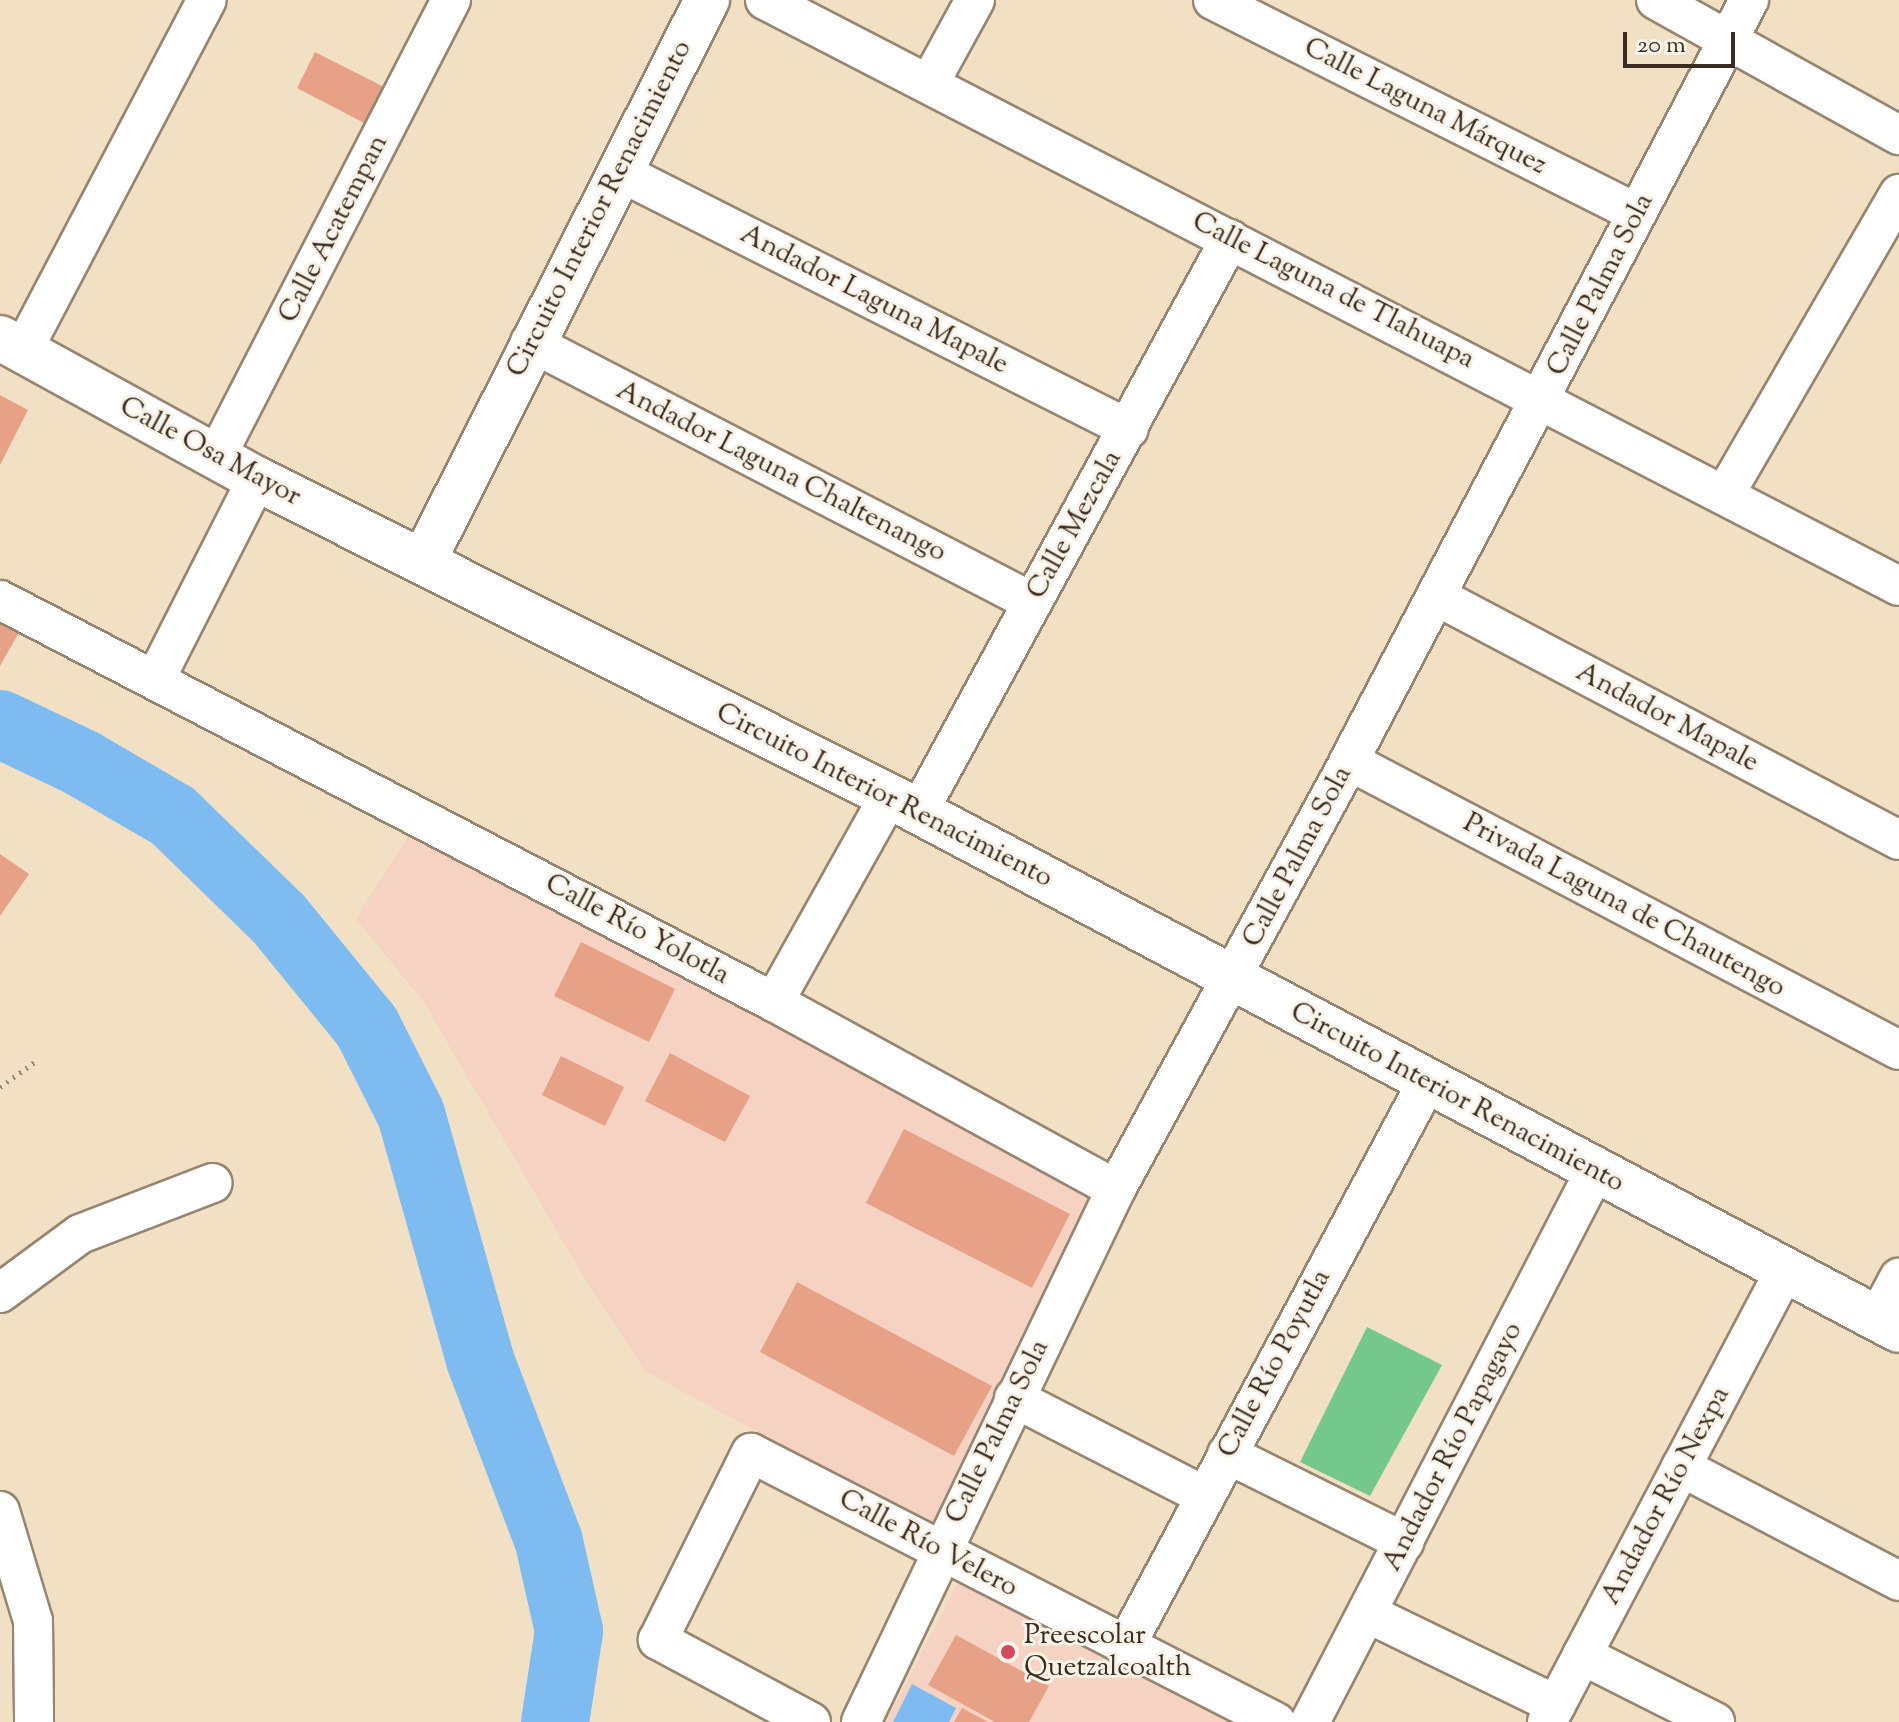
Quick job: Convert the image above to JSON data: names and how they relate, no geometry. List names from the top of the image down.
{
  "streets": {
    "main road": ["Circuito Interior Renacimiento", "Calle Osa Mayor"],
    "street": [
      "Calle Laguna Márquez",
      "Calle Acatempan",
      "Calle Palma Sola",
      "Calle Laguna de Tlahuapa",
      "Andador Laguna Mapale",
      "Andador Laguna Chaltenango",
      "Calle Mezcala",
      "Andador Mapale",
      "Privada Laguna de Chautengo",
      "Calle Río Yolotla",
      "Calle Río Poyutla",
      "Andador Río Papagayo",
      "Andador Río Nexpa",
      "Calle Río Velero"
    ]
  },
  "crossings": [
    ["Calle Laguna Márquez", "Calle Palma Sola"],
    ["Circuito Interior Renacimiento", "Calle Palma Sola"],
    ["Circuito Interior Renacimiento", "Andador Laguna Mapale"],
    ["Circuito Interior Renacimiento", "Calle Osa Mayor"],
    ["Circuito Interior Renacimiento", "Andador Laguna Chaltenango"],
    ["Circuito Interior Renacimiento", "Calle Mezcala"],
    ["Circuito Interior Renacimiento", "Calle Río Poyutla"],
    ["Circuito Interior Renacimiento", "Andador Río Papagayo"],
    ["Circuito Interior Renacimiento", "Andador Río Nexpa"],
    ["Calle Acatempan", "Calle Osa Mayor"],
    ["Calle Palma Sola", "Calle Laguna de Tlahuapa"],
    ["Calle Palma Sola", "Andador Mapale"],
    ["Calle Palma Sola", "Privada Laguna de Chautengo"],
    ["Calle Palma Sola", "Calle Río Yolotla"],
    ["Calle Palma Sola", "Calle Río Velero"],
    ["Calle Laguna de Tlahuapa", "Calle Mezcala"],
    ["Andador Laguna Mapale", "Calle Mezcala"],
    ["Andador Laguna Chaltenango", "Calle Mezcala"],
    ["Calle Mezcala", "Calle Río Yolotla"],
    ["Calle Río Poyutla", "Calle Río Velero"]
  ],
  "places": ["Preescolar Quetzalcoalth"],
  "scale_bar": "20 m"
}
